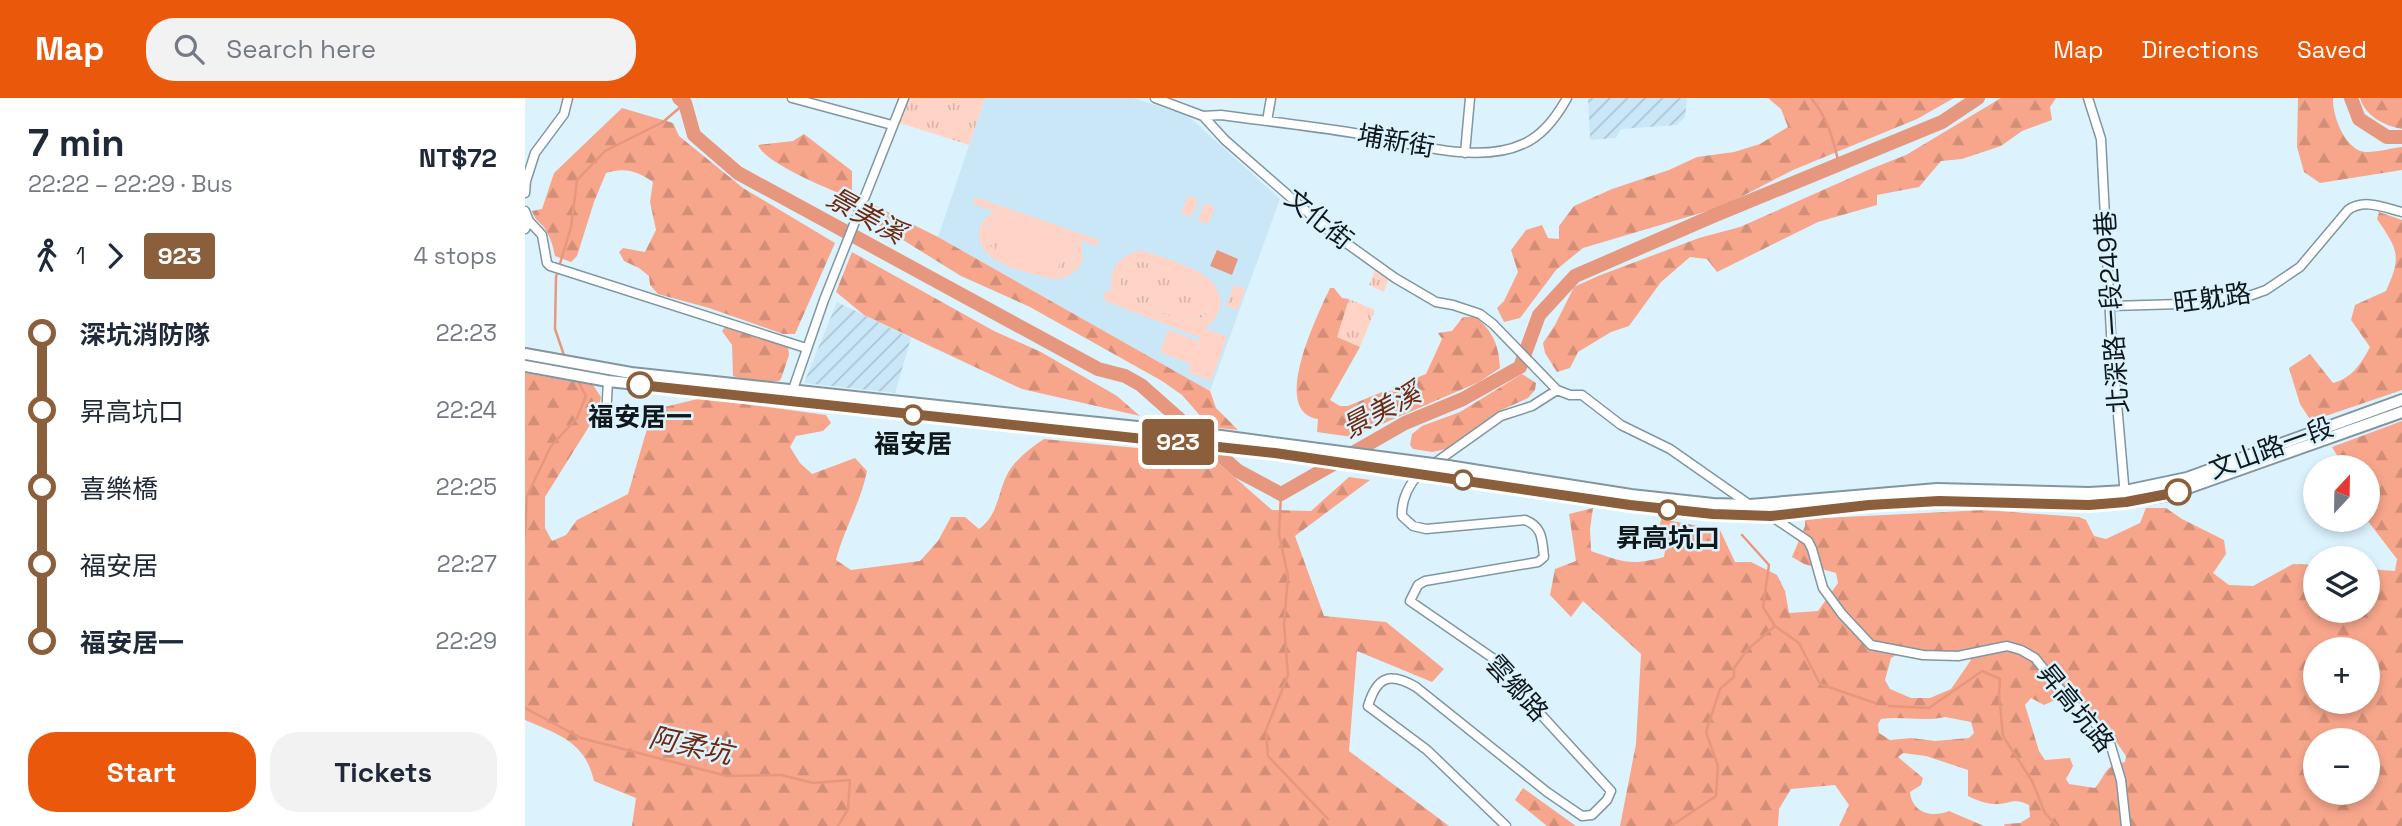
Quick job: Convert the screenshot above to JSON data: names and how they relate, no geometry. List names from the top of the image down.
{
  "streets": {
    "main road": ["文山路一段"],
    "street": [
      "埔新街",
      "文化街",
      "旺躭路",
      "北深路一段249巷",
      "雲鄉路",
      "昇高坑路"
    ]
  },
  "crossings": [
    ["埔新街", "文化街"],
    ["文化街", "雲鄉路"],
    ["文化街", "昇高坑路"],
    ["旺躭路", "北深路一段249巷"],
    ["北深路一段249巷", "文山路一段"],
    ["文山路一段", "昇高坑路"],
    ["雲鄉路", "昇高坑路"]
  ],
  "water": ["景美溪", "阿柔坑"],
  "places": ["福安居一", "福安居", "昇高坑口"],
  "lines": ["bus line 923"],
  "north": "top",
  "page": {
    "header": "Map",
    "search": "Search here",
    "nav": ["Map", "Directions", "Saved"],
    "heading": ["7 min", "22:22 – 22:29 · Bus", "NT$72"],
    "on_map": "923",
    "legs": ["1", "923", "4 stops"],
    "list": [
      {
        "name": "深坑消防隊",
        "value": "22:23"
      },
      {
        "name": "昇高坑口",
        "value": "22:24"
      },
      {
        "name": "喜樂橋",
        "value": "22:25"
      },
      {
        "name": "福安居",
        "value": "22:27"
      },
      {
        "name": "福安居一",
        "value": "22:29"
      }
    ],
    "map_buttons": ["+", "−"],
    "buttons": ["Start", "Tickets"]
  }
}
